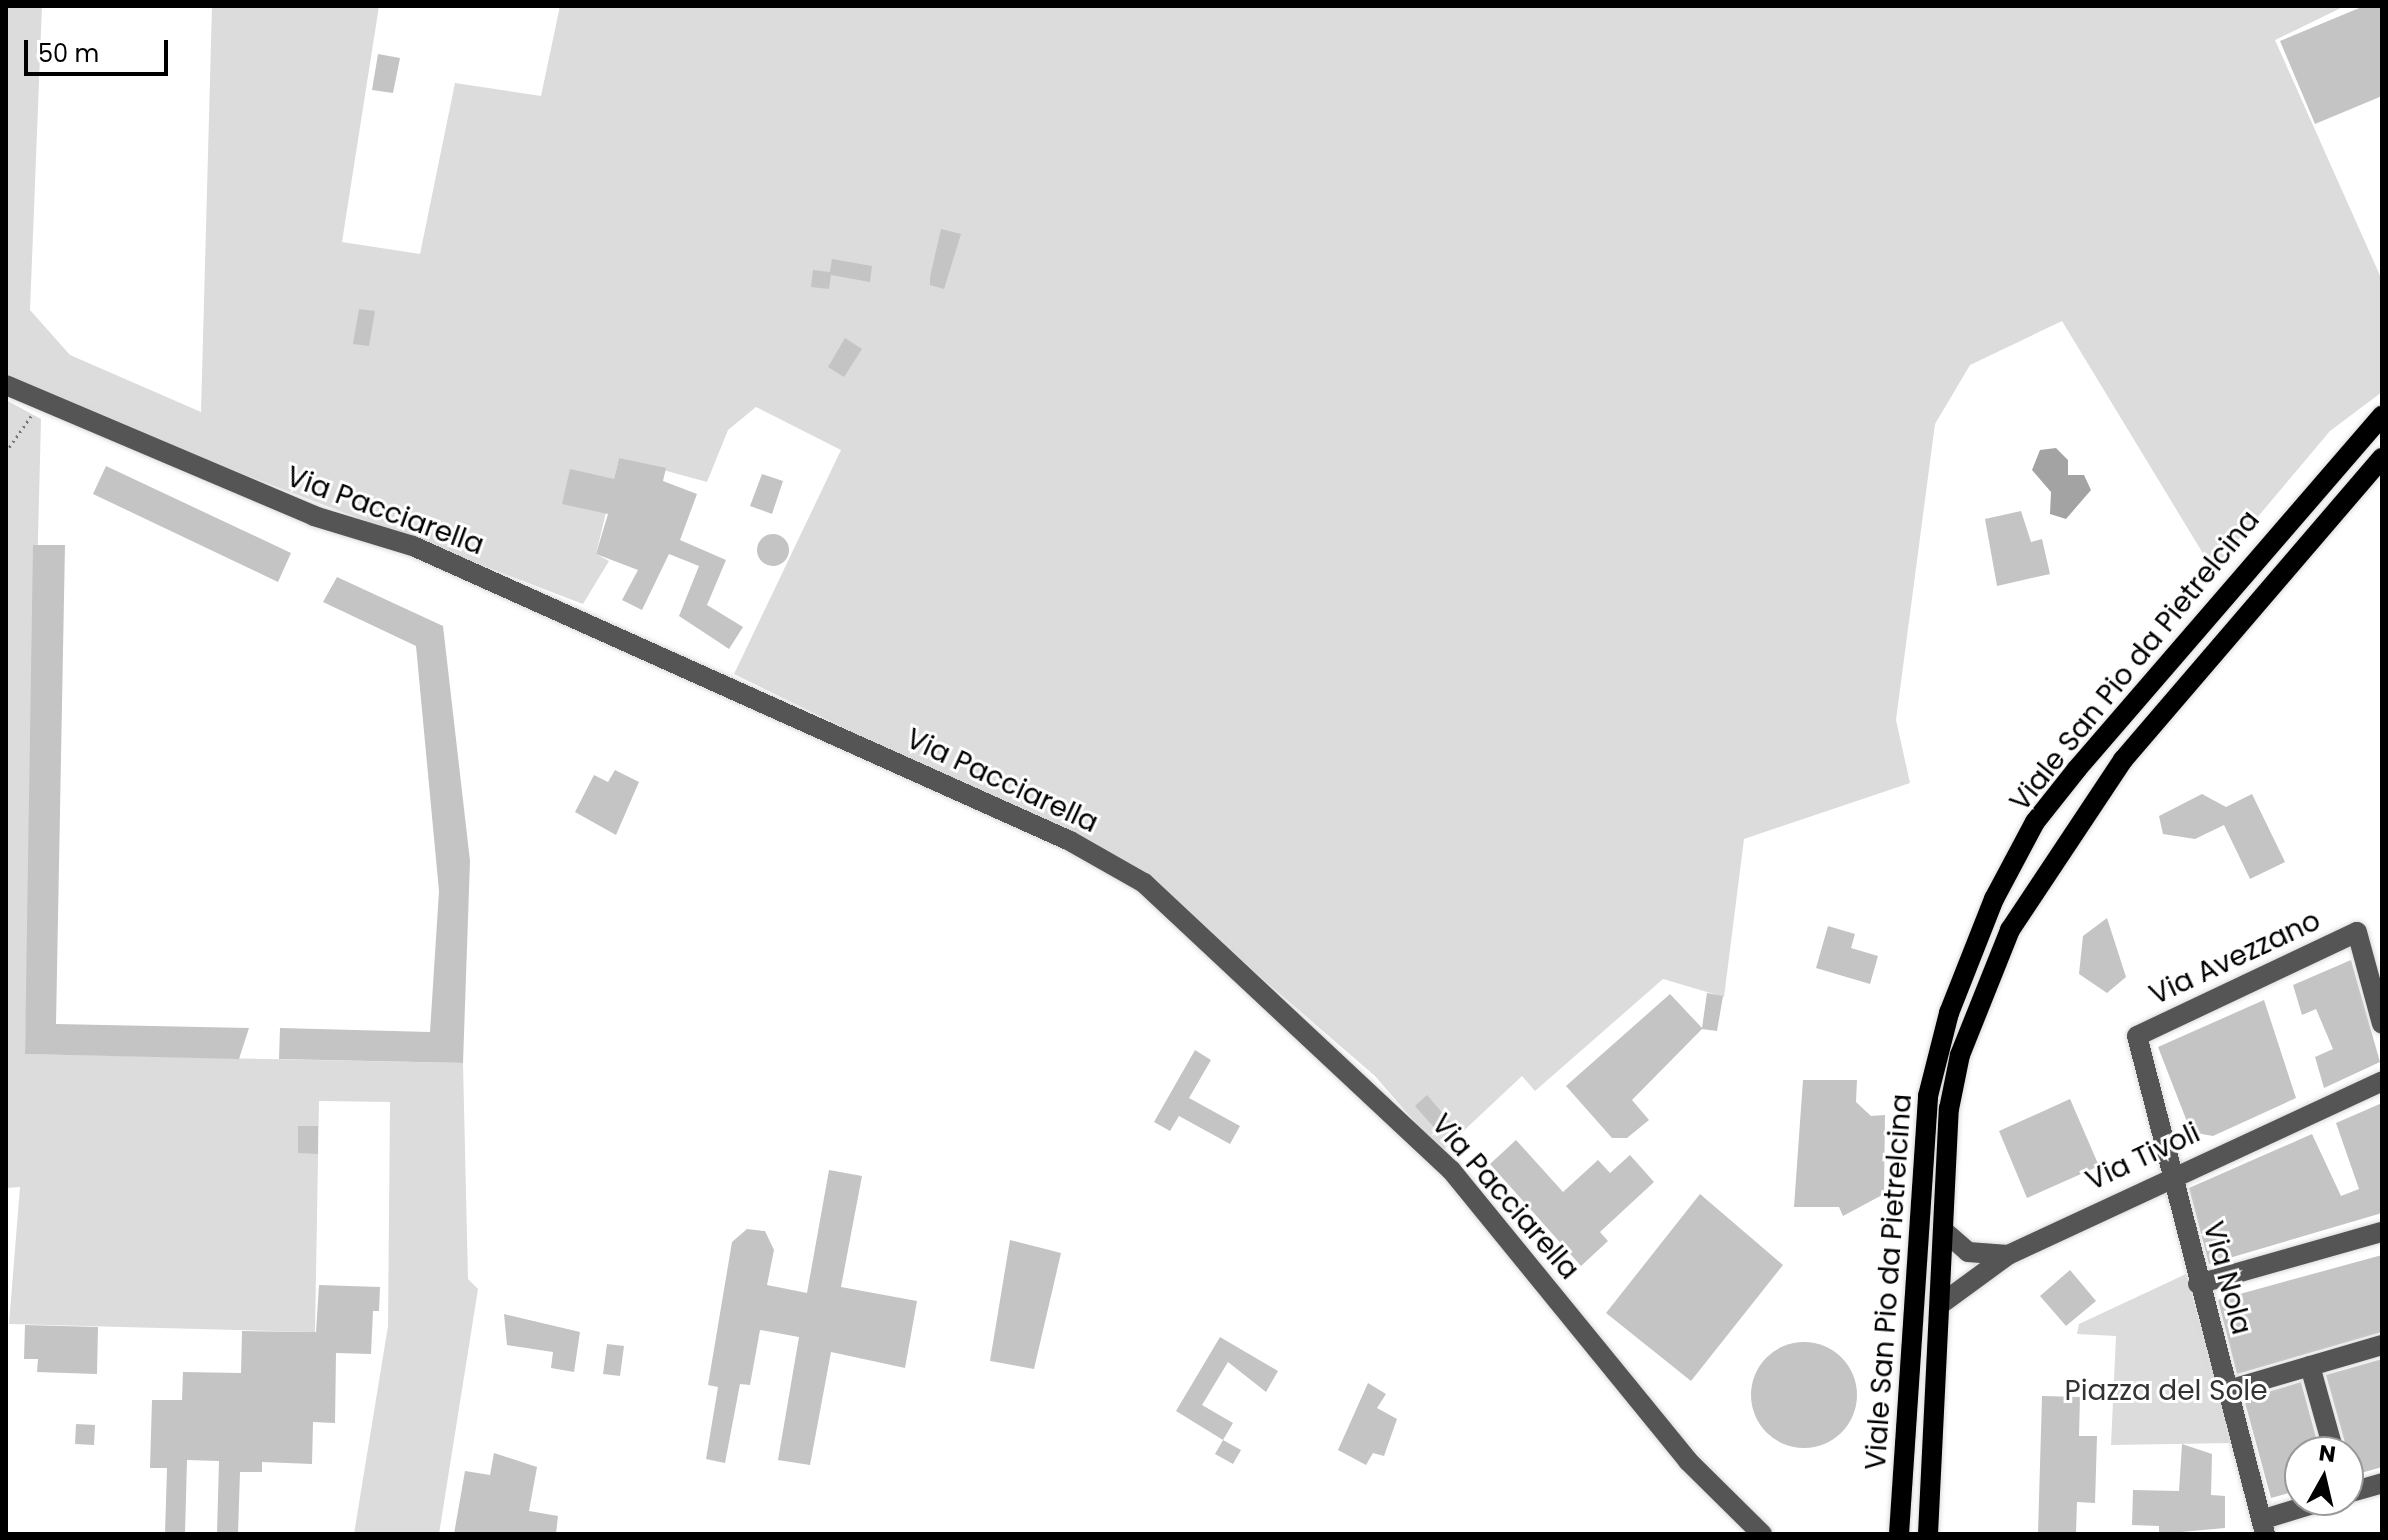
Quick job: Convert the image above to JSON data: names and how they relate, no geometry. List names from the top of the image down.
{
  "streets": {
    "main road": ["Viale San Pio da Pietrelcina"],
    "street": [
      "Via Pacciarella",
      "Via Avezzano",
      "Via Tivoli",
      "Via Nola"
    ]
  },
  "crossings": [
    ["Viale San Pio da Pietrelcina", "Via Tivoli"],
    ["Via Avezzano", "Via Nola"],
    ["Via Tivoli", "Via Nola"]
  ],
  "parks": ["Piazza del Sole"],
  "scale_bar": "50 m",
  "north": "top"
}
